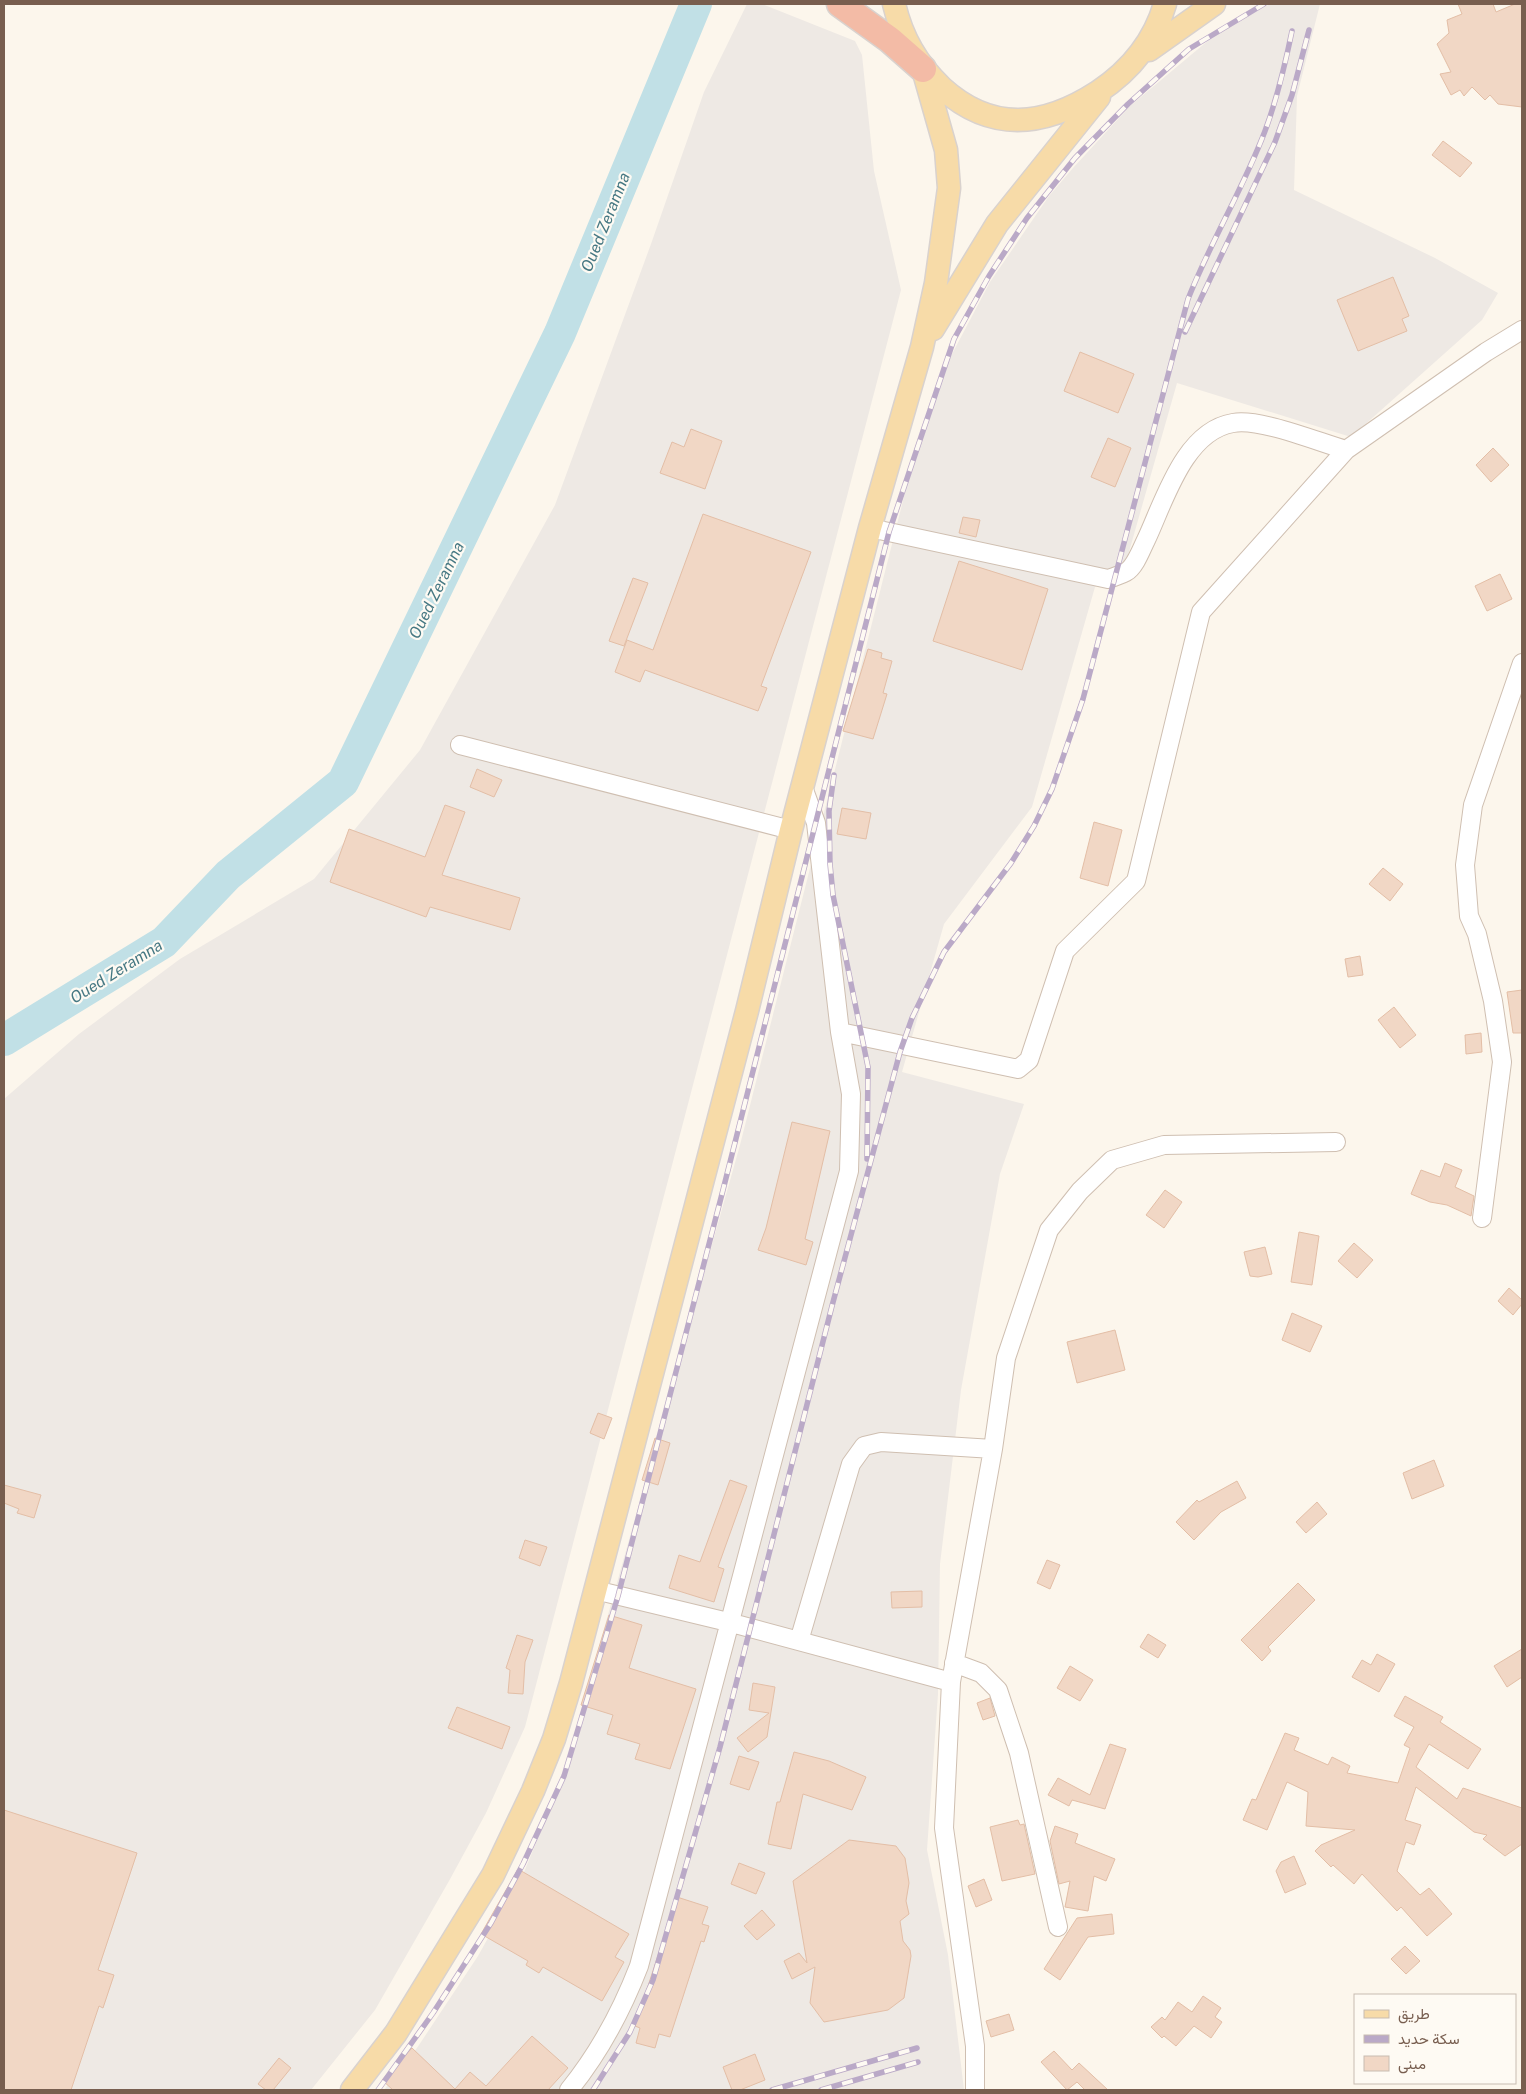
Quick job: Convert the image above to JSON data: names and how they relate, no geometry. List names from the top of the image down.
{
  "water": ["Oued Zeramna"],
  "legend": ["طريق", "سكة حديد", "مبنى"]
}
